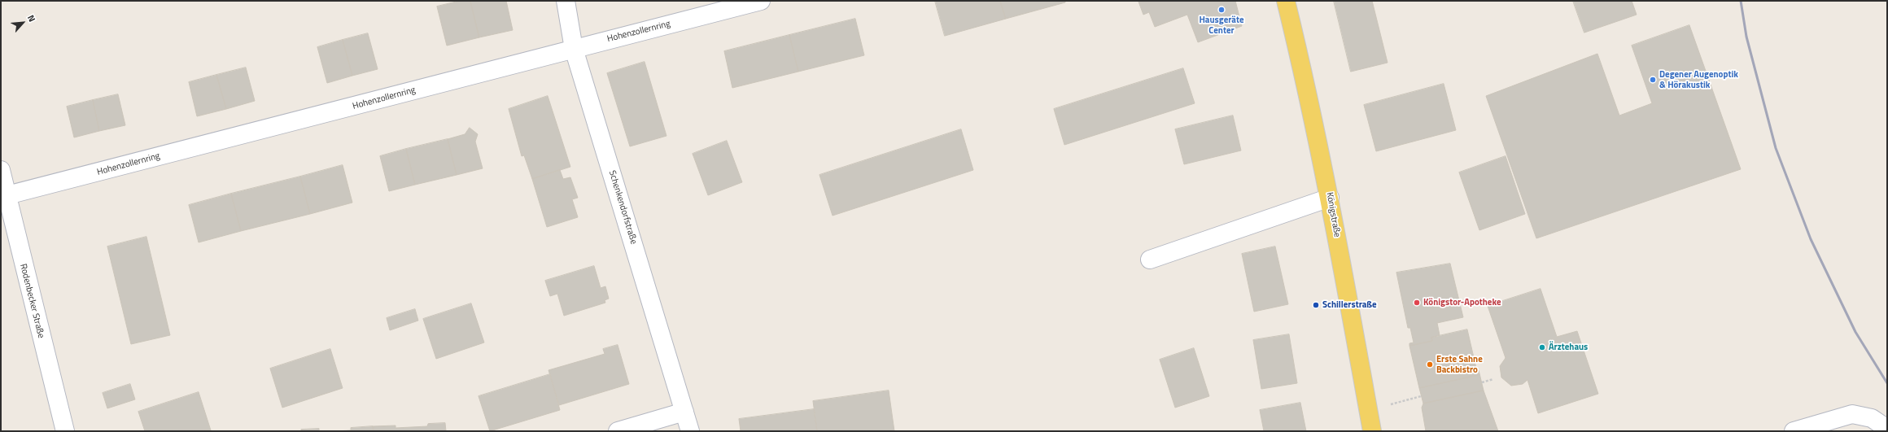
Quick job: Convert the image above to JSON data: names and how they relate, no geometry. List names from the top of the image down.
{
  "streets": {
    "main road": ["Königstraße"],
    "street": ["Hohenzollernring", "Schenkendorfstraße", "Rodenbecker Straße"]
  },
  "crossings": [
    ["Hohenzollernring", "Schenkendorfstraße"],
    ["Hohenzollernring", "Rodenbecker Straße"]
  ],
  "places": [
    "Hausgeräte Center",
    "Degener Augenoptik & Hörakustik",
    "Königstor-Apotheke",
    "Schillerstraße",
    "Ärztehaus",
    "Erste Sahne Backbistro"
  ],
  "north": "top right"
}
